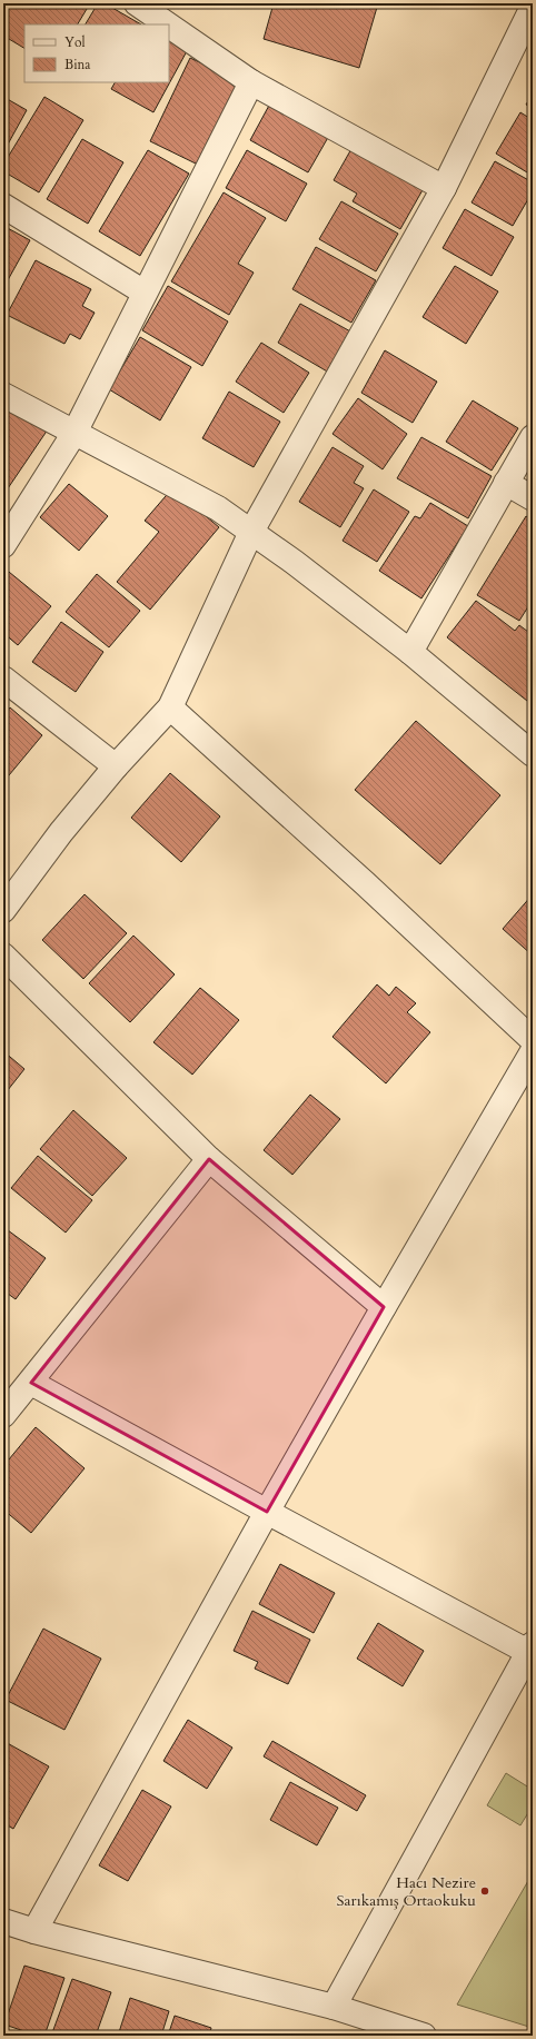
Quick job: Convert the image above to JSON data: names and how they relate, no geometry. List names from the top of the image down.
{
  "places": ["Hacı Nezire Sarıkamış Ortaokuku"],
  "legend": ["Yol", "Bina"]
}
